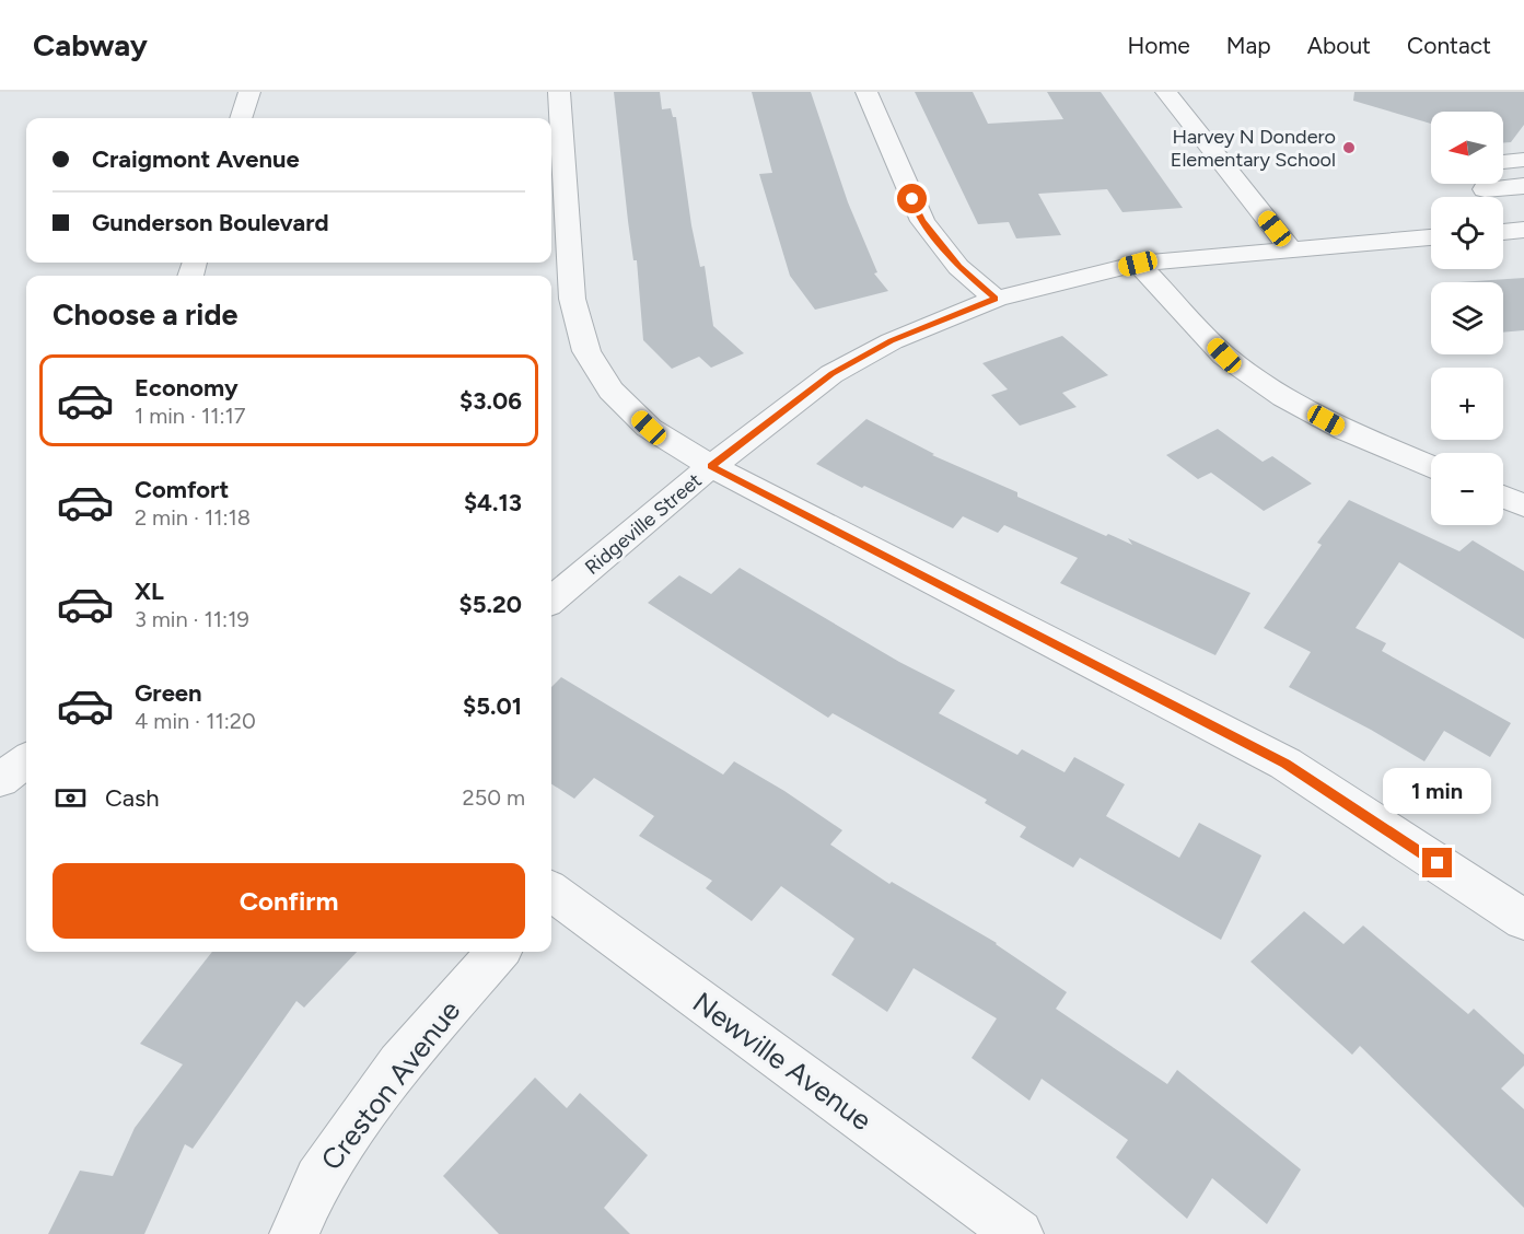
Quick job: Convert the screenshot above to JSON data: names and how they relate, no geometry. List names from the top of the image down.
{
  "streets": {
    "street": ["Ridgeville Street", "Newville Avenue", "Creston Avenue"]
  },
  "places": ["Harvey N Dondero Elementary School"],
  "north": "left",
  "page": {
    "header": "Cabway",
    "nav": [
      "Home",
      "Map",
      "About",
      "Contact"
    ],
    "map_buttons": ["+", "−"],
    "banner": ["Craigmont Avenue", "Gunderson Boulevard"],
    "heading": "Choose a ride",
    "list": [
      {
        "name": "Economy",
        "note": "1 min · 11:17",
        "value": "$3.06"
      },
      {
        "name": "Comfort",
        "note": "2 min · 11:18",
        "value": "$4.13"
      },
      {
        "name": "XL",
        "note": "3 min · 11:19",
        "value": "$5.20"
      },
      {
        "name": "Green",
        "note": "4 min · 11:20",
        "value": "$5.01"
      }
    ],
    "pay": ["Cash", "250 m"],
    "bubble": "1 min",
    "buttons": "Confirm"
  }
}
